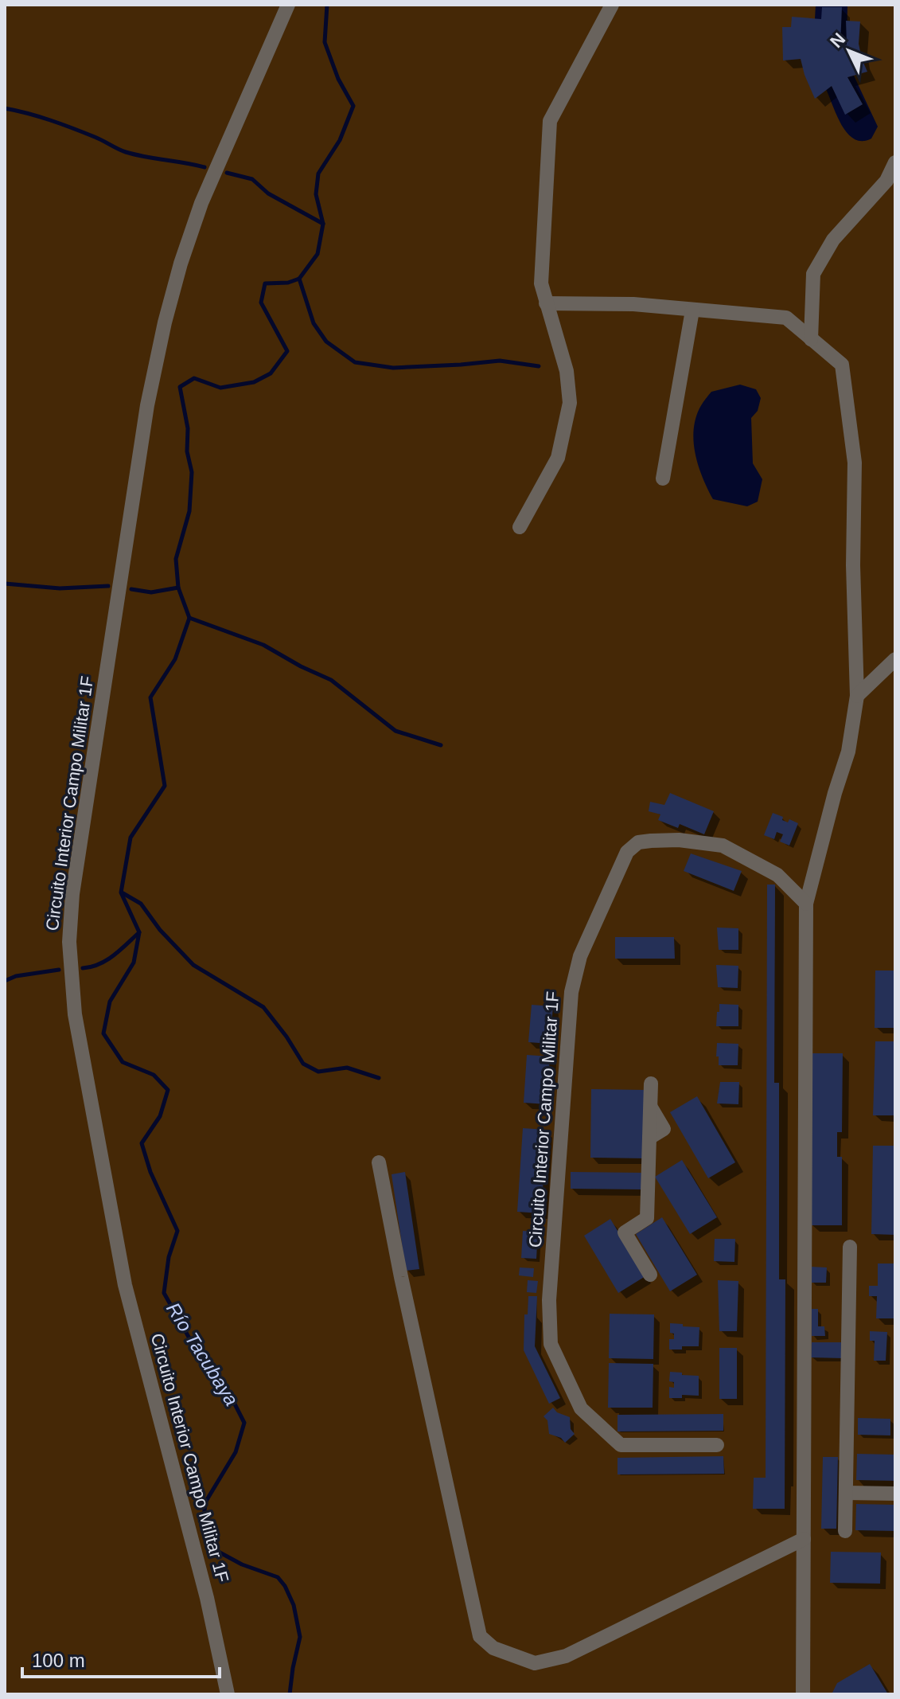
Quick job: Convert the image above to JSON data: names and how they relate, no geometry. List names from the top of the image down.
{
  "streets": {
    "street": ["Circuito Interior Campo Militar 1F"]
  },
  "water": ["Río Tacubaya"],
  "scale_bar": "100 m",
  "north": "top left"
}
